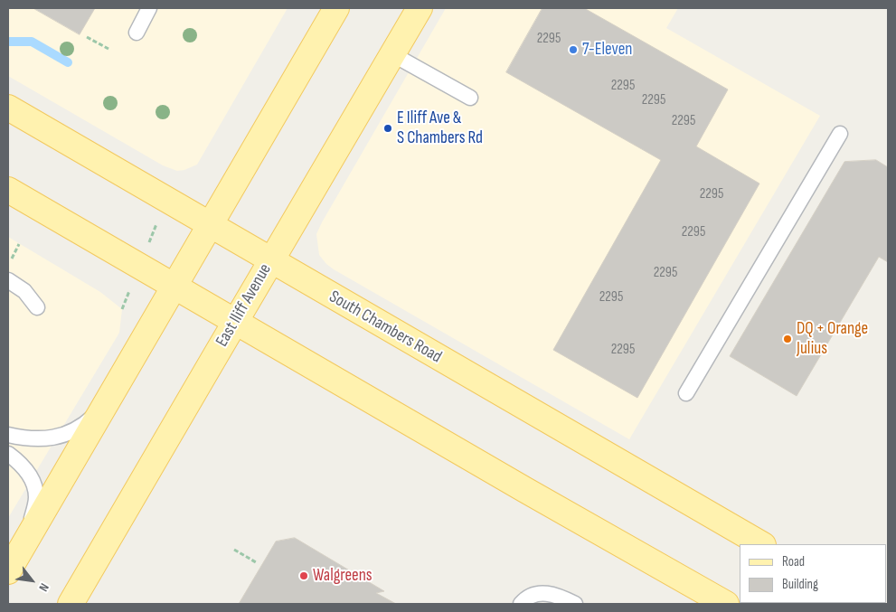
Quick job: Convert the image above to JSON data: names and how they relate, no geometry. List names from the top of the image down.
{
  "streets": {
    "main road": ["East Iliff Avenue", "South Chambers Road"]
  },
  "crossings": [
    ["East Iliff Avenue", "South Chambers Road"]
  ],
  "places": [
    "7-Eleven",
    "E Iliff Ave & S Chambers Rd",
    "DQ + Orange Julius",
    "Walgreens"
  ],
  "house_numbers": [
    "2295",
    "2295",
    "2295",
    "2295",
    "2295",
    "2295",
    "2295",
    "2295",
    "2295"
  ],
  "legend": ["Road", "Building"],
  "north": "bottom right"
}
